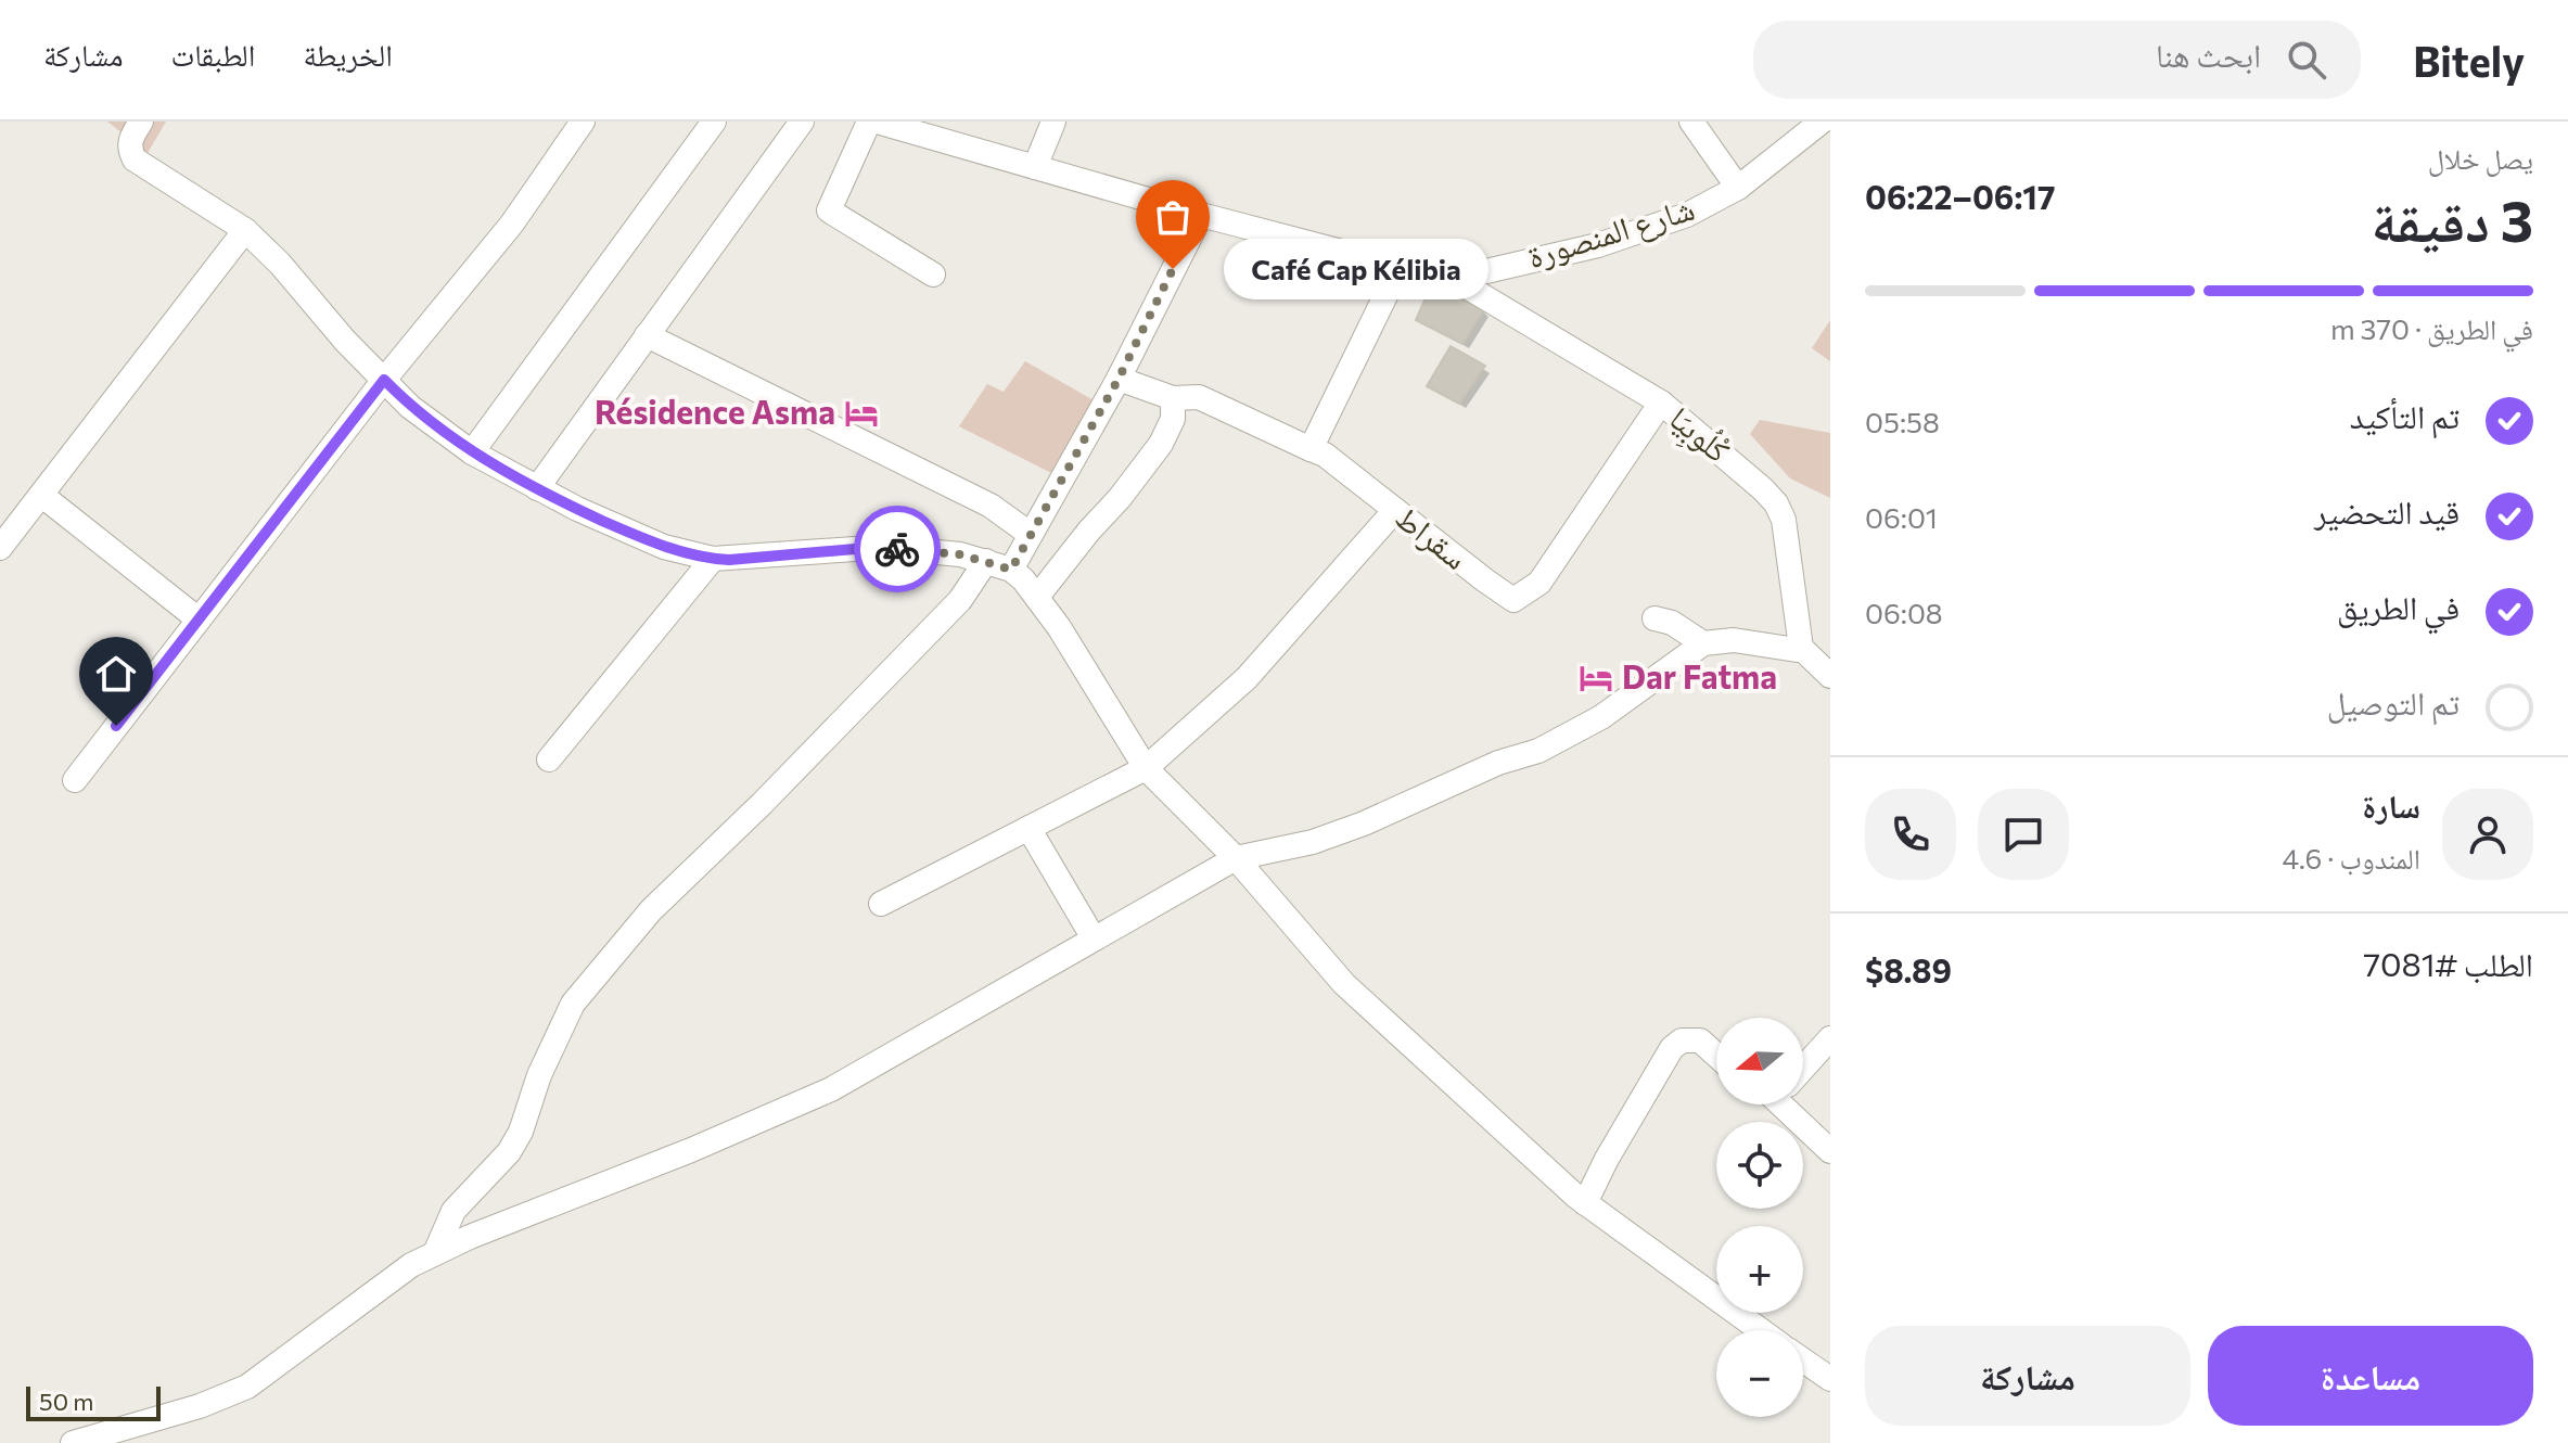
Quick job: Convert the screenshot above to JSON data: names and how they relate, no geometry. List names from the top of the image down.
{
  "streets": {
    "street": ["شارع المنصورة", "كْلُوبِيَا", "سقراط"]
  },
  "crossings": [
    ["شارع المنصورة", "كْلُوبِيَا"],
    ["كْلُوبِيَا", "سقراط"]
  ],
  "places": {
    "other": ["Café Cap Kélibia"],
    "hotel": ["Résidence Asma", "Dar Fatma"]
  },
  "scale_bar": "50 m",
  "north": "left",
  "page": {
    "header": "Bitely",
    "search": "ابحث هنا",
    "nav": ["الخريطة", "الطبقات", "مشاركة"],
    "heading": ["3 دقيقة", "يصل خلال", "06:17–06:22"],
    "panel": [
      "سارة",
      "المندوب · 4.6",
      "الطلب #7081",
      "$8.89"
    ],
    "bubble": "Café Cap Kélibia",
    "bar": "في الطريق · 370 m",
    "list": [
      ["تم التأكيد", "05:58"],
      ["قيد التحضير", "06:01"],
      ["في الطريق", "06:08"],
      "تم التوصيل"
    ],
    "map_buttons": ["+", "−"],
    "buttons": ["مساعدة", "مشاركة"],
    "scale": "50 m"
  }
}
